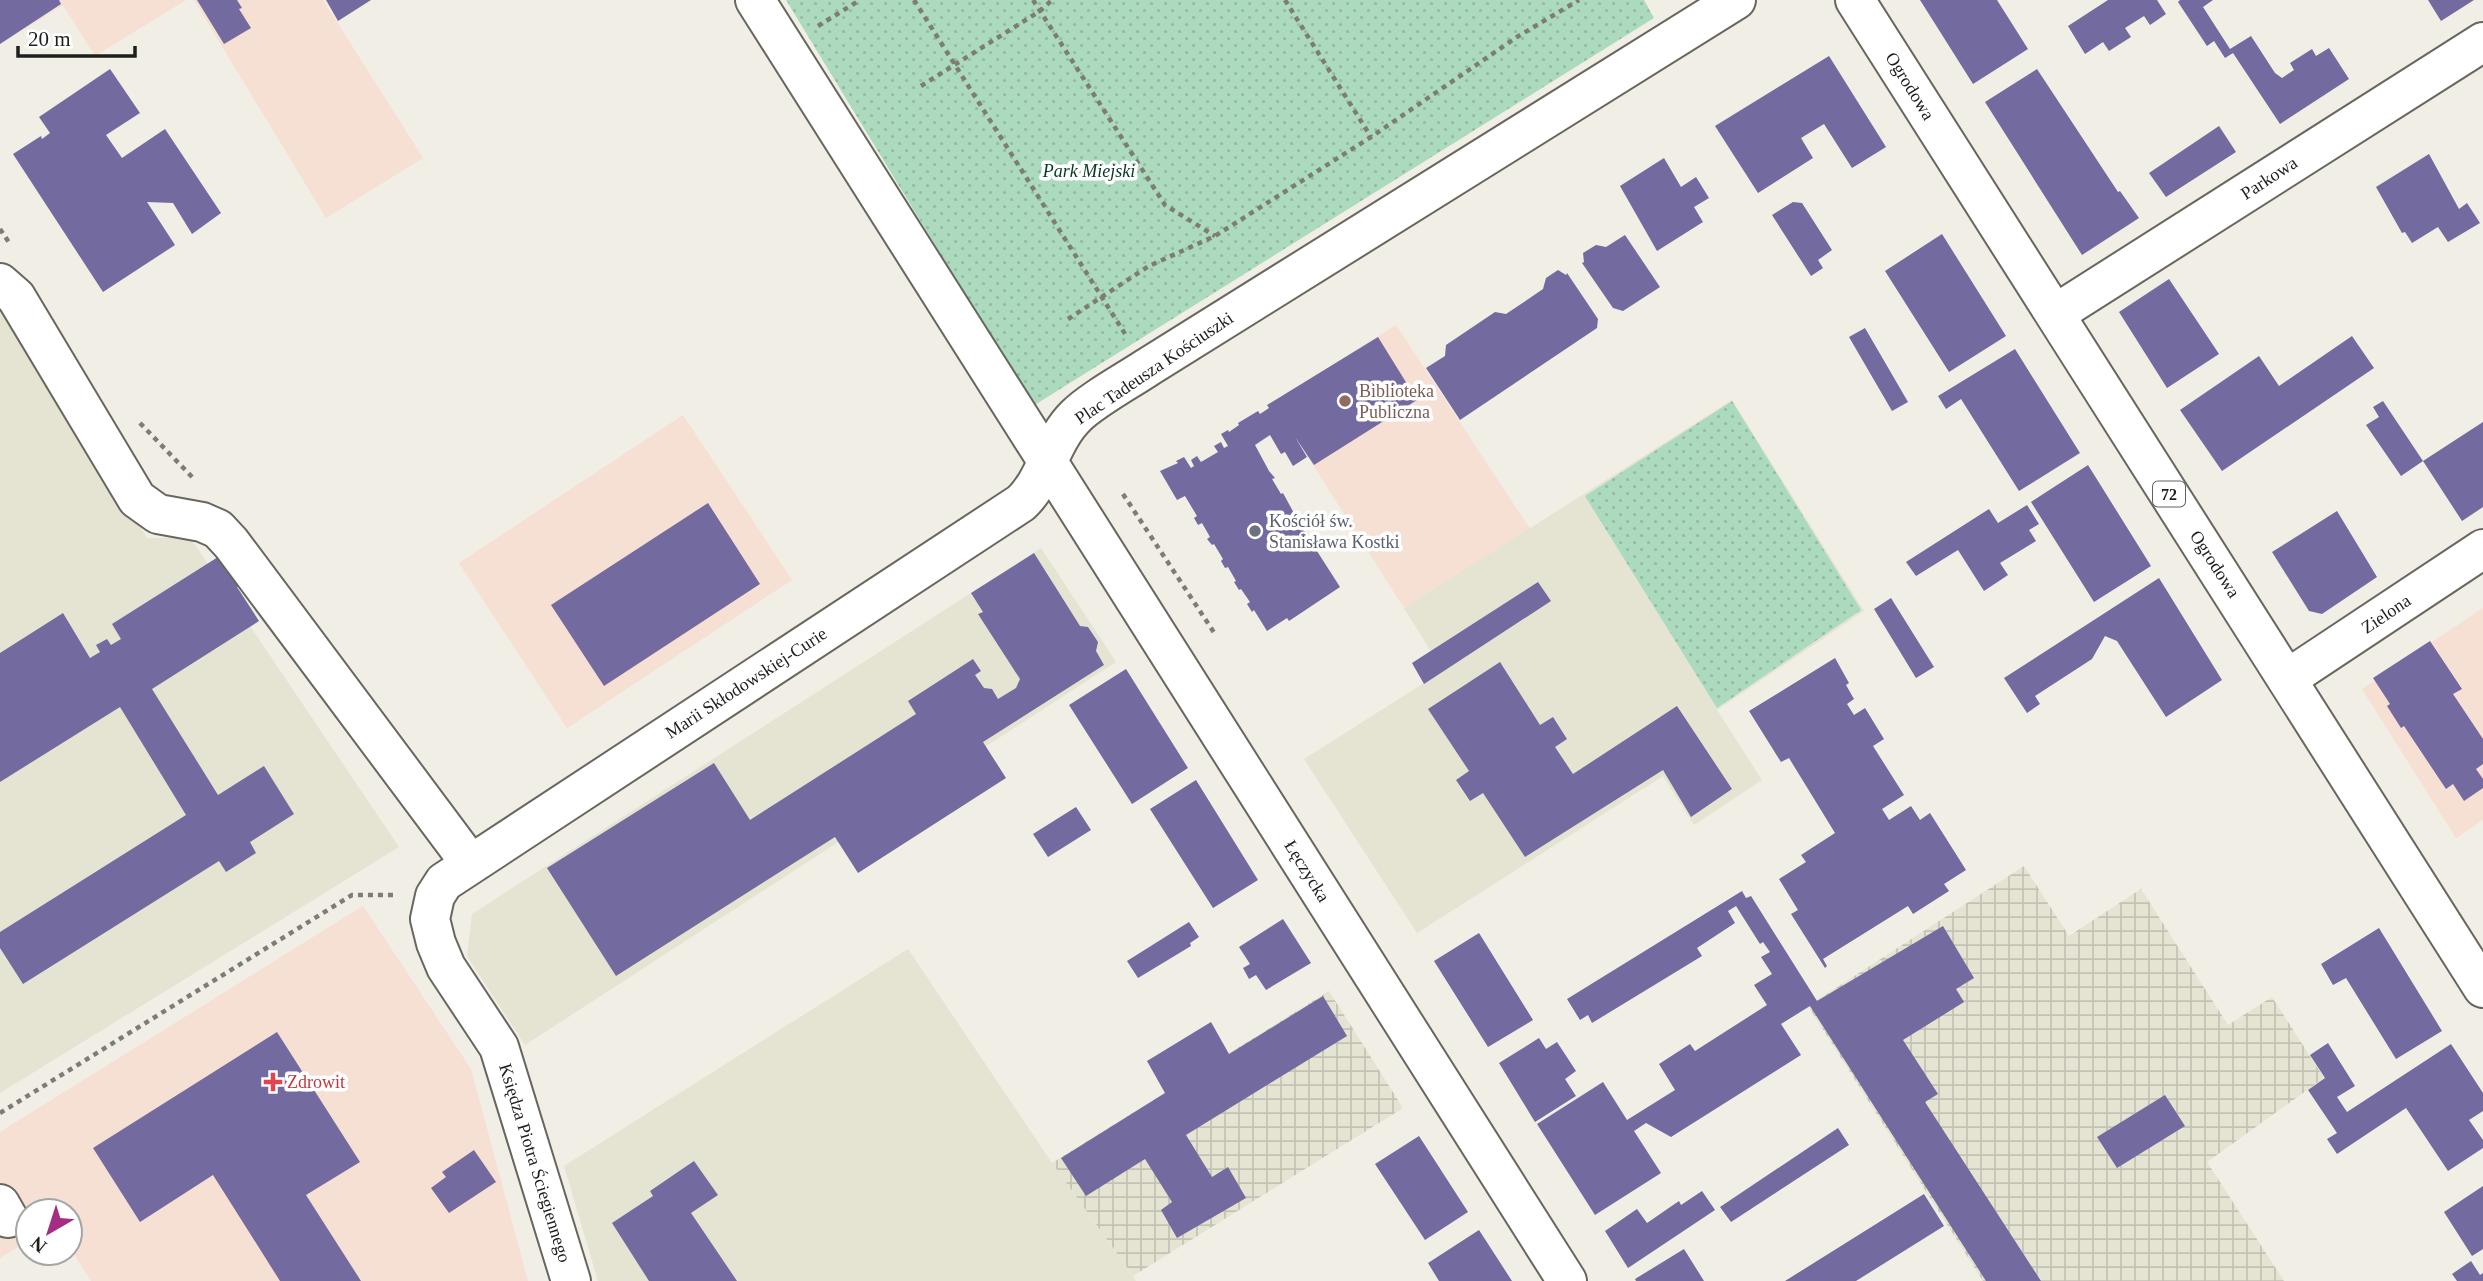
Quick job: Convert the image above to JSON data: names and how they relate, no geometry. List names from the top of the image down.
{
  "streets": {
    "street": [
      "Ogrodowa",
      "Parkowa",
      "Plac Tadeusza Kościuszki",
      "72",
      "Zielona",
      "Marii Skłodowskiej-Curie",
      "Łęczycka",
      "Księdza Piotra Ściegiennego"
    ]
  },
  "crossings": [
    ["Ogrodowa", "Parkowa"],
    ["Ogrodowa", "Zielona"],
    ["Plac Tadeusza Kościuszki", "Marii Skłodowskiej-Curie"],
    ["Plac Tadeusza Kościuszki", "Łęczycka"],
    ["Marii Skłodowskiej-Curie", "Łęczycka"],
    ["Marii Skłodowskiej-Curie", "Księdza Piotra Ściegiennego"]
  ],
  "parks": ["Park Miejski"],
  "places": {
    "other": ["Biblioteka Publiczna", "Kościół św. Stanisława Kostki"],
    "health": ["Zdrowit"]
  },
  "scale_bar": "20 m",
  "north": "bottom left"
}
